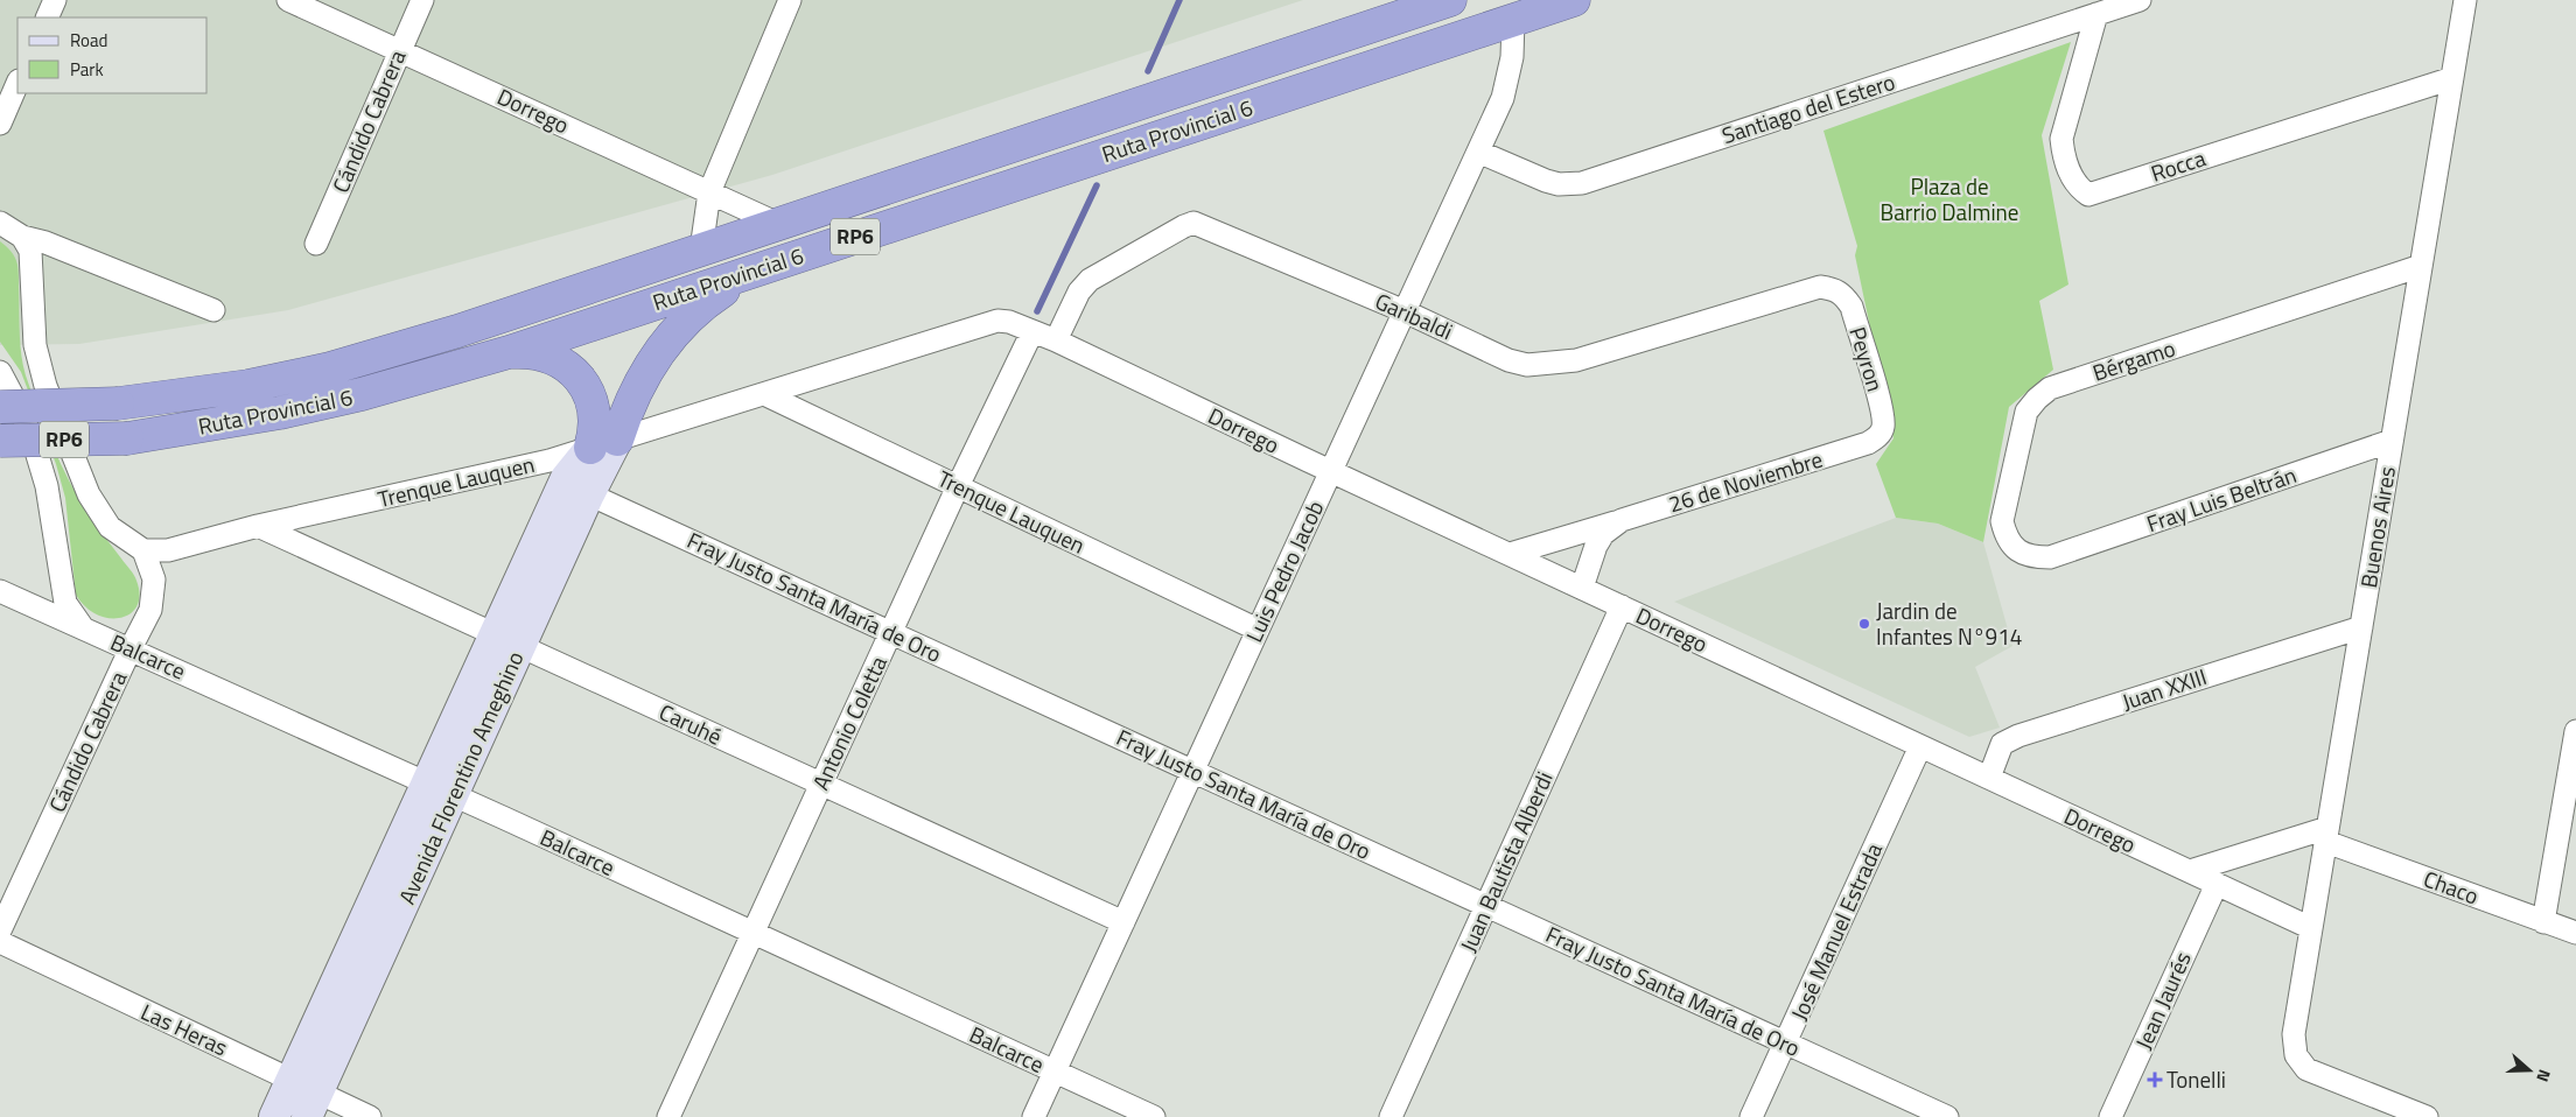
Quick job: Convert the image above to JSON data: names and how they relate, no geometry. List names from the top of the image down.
{
  "streets": {
    "highway": ["Ruta Provincial 6", "RP6"],
    "main road": ["Avenida Florentino Ameghino"],
    "street": [
      "Santiago del Estero",
      "Dorrego",
      "Cándido Cabrera",
      "Rocca",
      "Garibaldi",
      "Peyron",
      "Bérgamo",
      "Trenque Lauquen",
      "26 de Noviembre",
      "Fray Luis Beltrán",
      "Buenos Aires",
      "Luis Pedro Jacob",
      "Fray Justo Santa María de Oro",
      "Balcarce",
      "Juan XXIII",
      "Antonio Coletta",
      "Caruhé",
      "Juan Bautista Alberdi",
      "Chaco",
      "José Manuel Estrada",
      "Jean Jaurés",
      "Las Heras"
    ]
  },
  "crossings": [
    ["Santiago del Estero", "Rocca"],
    ["Santiago del Estero", "Luis Pedro Jacob"],
    ["Dorrego", "Cándido Cabrera"],
    ["Dorrego", "Ruta Provincial 6"],
    ["Dorrego", "Garibaldi"],
    ["Dorrego", "Trenque Lauquen"],
    ["Dorrego", "26 de Noviembre"],
    ["Dorrego", "Buenos Aires"],
    ["Dorrego", "Luis Pedro Jacob"],
    ["Dorrego", "Juan XXIII"],
    ["Dorrego", "Antonio Coletta"],
    ["Dorrego", "Juan Bautista Alberdi"],
    ["Dorrego", "José Manuel Estrada"],
    ["Dorrego", "Jean Jaurés"],
    ["Cándido Cabrera", "Trenque Lauquen"],
    ["Cándido Cabrera", "Balcarce"],
    ["Ruta Provincial 6", "Luis Pedro Jacob"],
    ["Rocca", "Buenos Aires"],
    ["Garibaldi", "Peyron"],
    ["Garibaldi", "Luis Pedro Jacob"],
    ["Peyron", "26 de Noviembre"],
    ["Bérgamo", "Fray Luis Beltrán"],
    ["Bérgamo", "Buenos Aires"],
    ["Trenque Lauquen", "Luis Pedro Jacob"],
    ["Trenque Lauquen", "Fray Justo Santa María de Oro"],
    ["Trenque Lauquen", "Antonio Coletta"],
    ["Trenque Lauquen", "Caruhé"],
    ["Trenque Lauquen", "Avenida Florentino Ameghino"],
    ["Fray Luis Beltrán", "Buenos Aires"],
    ["Buenos Aires", "Juan XXIII"],
    ["Buenos Aires", "Chaco"],
    ["Luis Pedro Jacob", "Fray Justo Santa María de Oro"],
    ["Luis Pedro Jacob", "Balcarce"],
    ["Luis Pedro Jacob", "Caruhé"],
    ["Fray Justo Santa María de Oro", "Antonio Coletta"],
    ["Fray Justo Santa María de Oro", "Avenida Florentino Ameghino"],
    ["Fray Justo Santa María de Oro", "Juan Bautista Alberdi"],
    ["Fray Justo Santa María de Oro", "José Manuel Estrada"],
    ["Balcarce", "Antonio Coletta"],
    ["Balcarce", "Avenida Florentino Ameghino"],
    ["Antonio Coletta", "Caruhé"],
    ["Caruhé", "Avenida Florentino Ameghino"],
    ["Avenida Florentino Ameghino", "Las Heras"]
  ],
  "parks": ["Plaza de Barrio Dalmine"],
  "places": {
    "other": ["Jardin de Infantes N°914"],
    "health": ["Tonelli"]
  },
  "legend": ["Road", "Park"],
  "north": "right"
}
